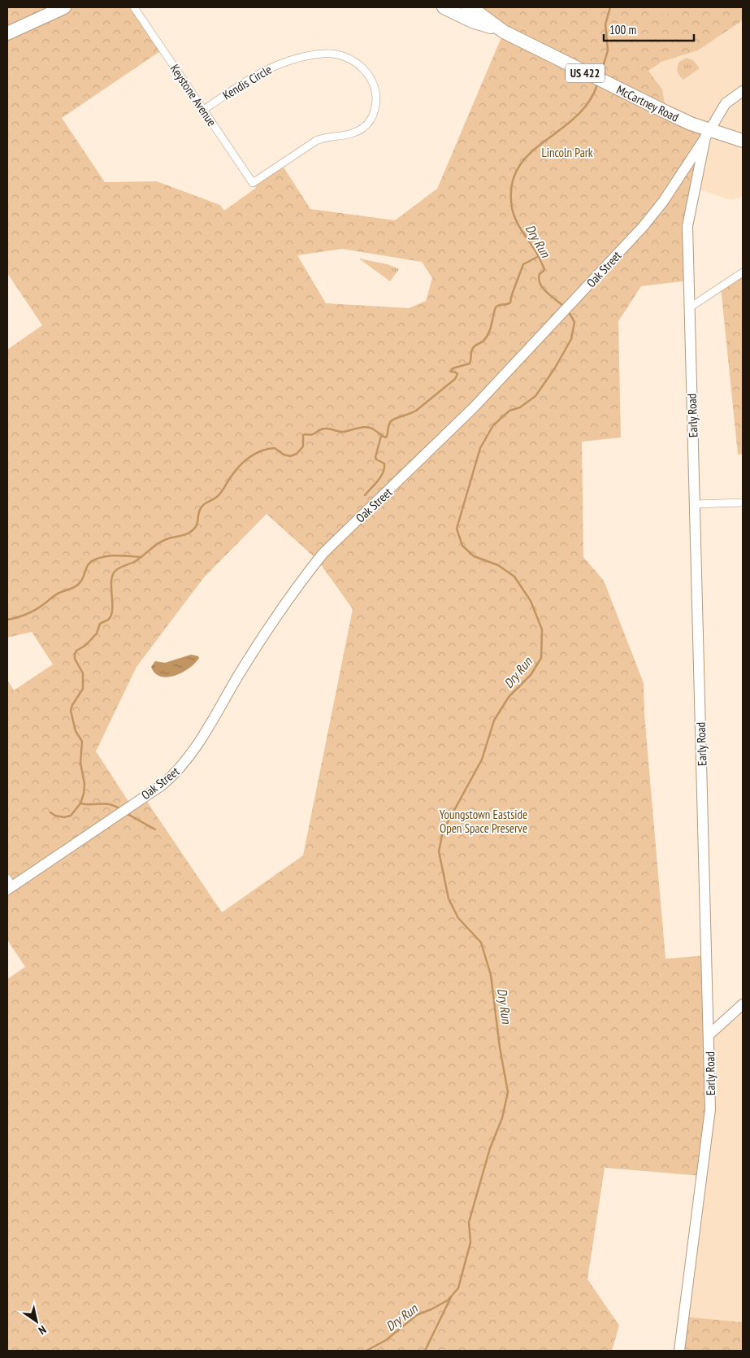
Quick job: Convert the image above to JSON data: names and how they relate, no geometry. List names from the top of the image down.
{
  "streets": {
    "highway": ["US 422", "McCartney Road"],
    "street": [
      "Kendis Circle",
      "Keystone Avenue",
      "Oak Street",
      "Early Road"
    ]
  },
  "crossings": [
    ["US 422", "McCartney Road"],
    ["US 422", "Oak Street"],
    ["US 422", "Early Road"],
    ["Kendis Circle", "Keystone Avenue"],
    ["McCartney Road", "Oak Street"],
    ["McCartney Road", "Early Road"],
    ["Oak Street", "Early Road"]
  ],
  "water": ["Dry Run"],
  "parks": ["Lincoln Park", "Youngstown Eastside Open Space Preserve"],
  "scale_bar": "100 m",
  "north": "bottom right"
}
